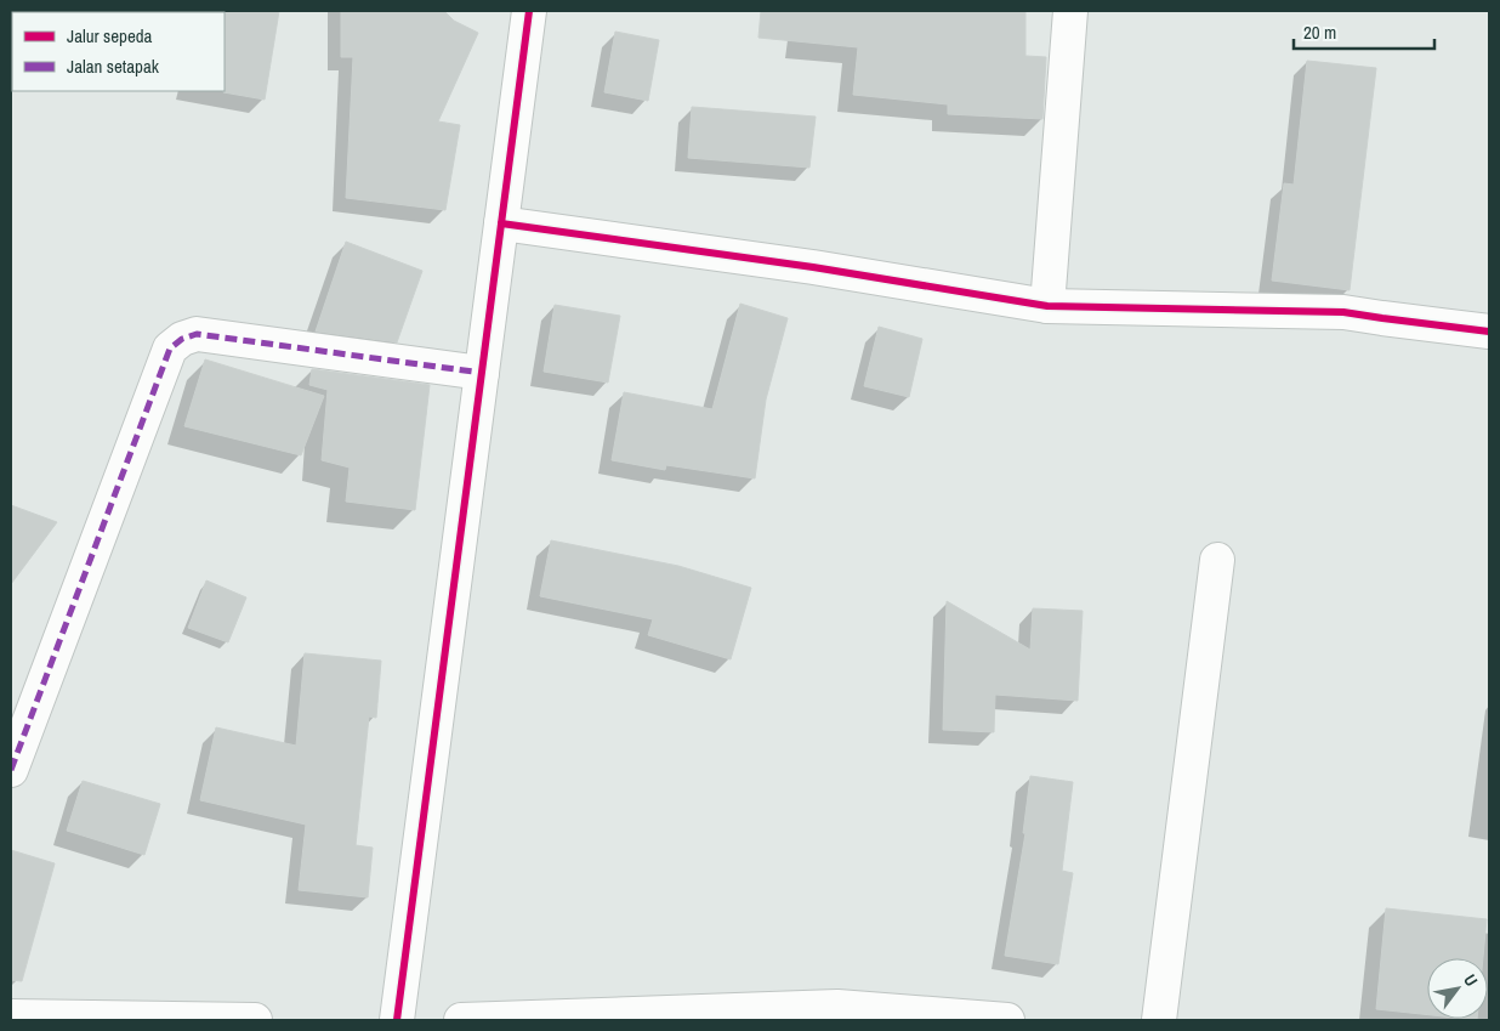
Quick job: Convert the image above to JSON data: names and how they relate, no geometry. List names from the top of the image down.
{
  "legend": ["Jalur sepeda", "Jalan setapak"],
  "scale_bar": "20 m",
  "north": "top right"
}
